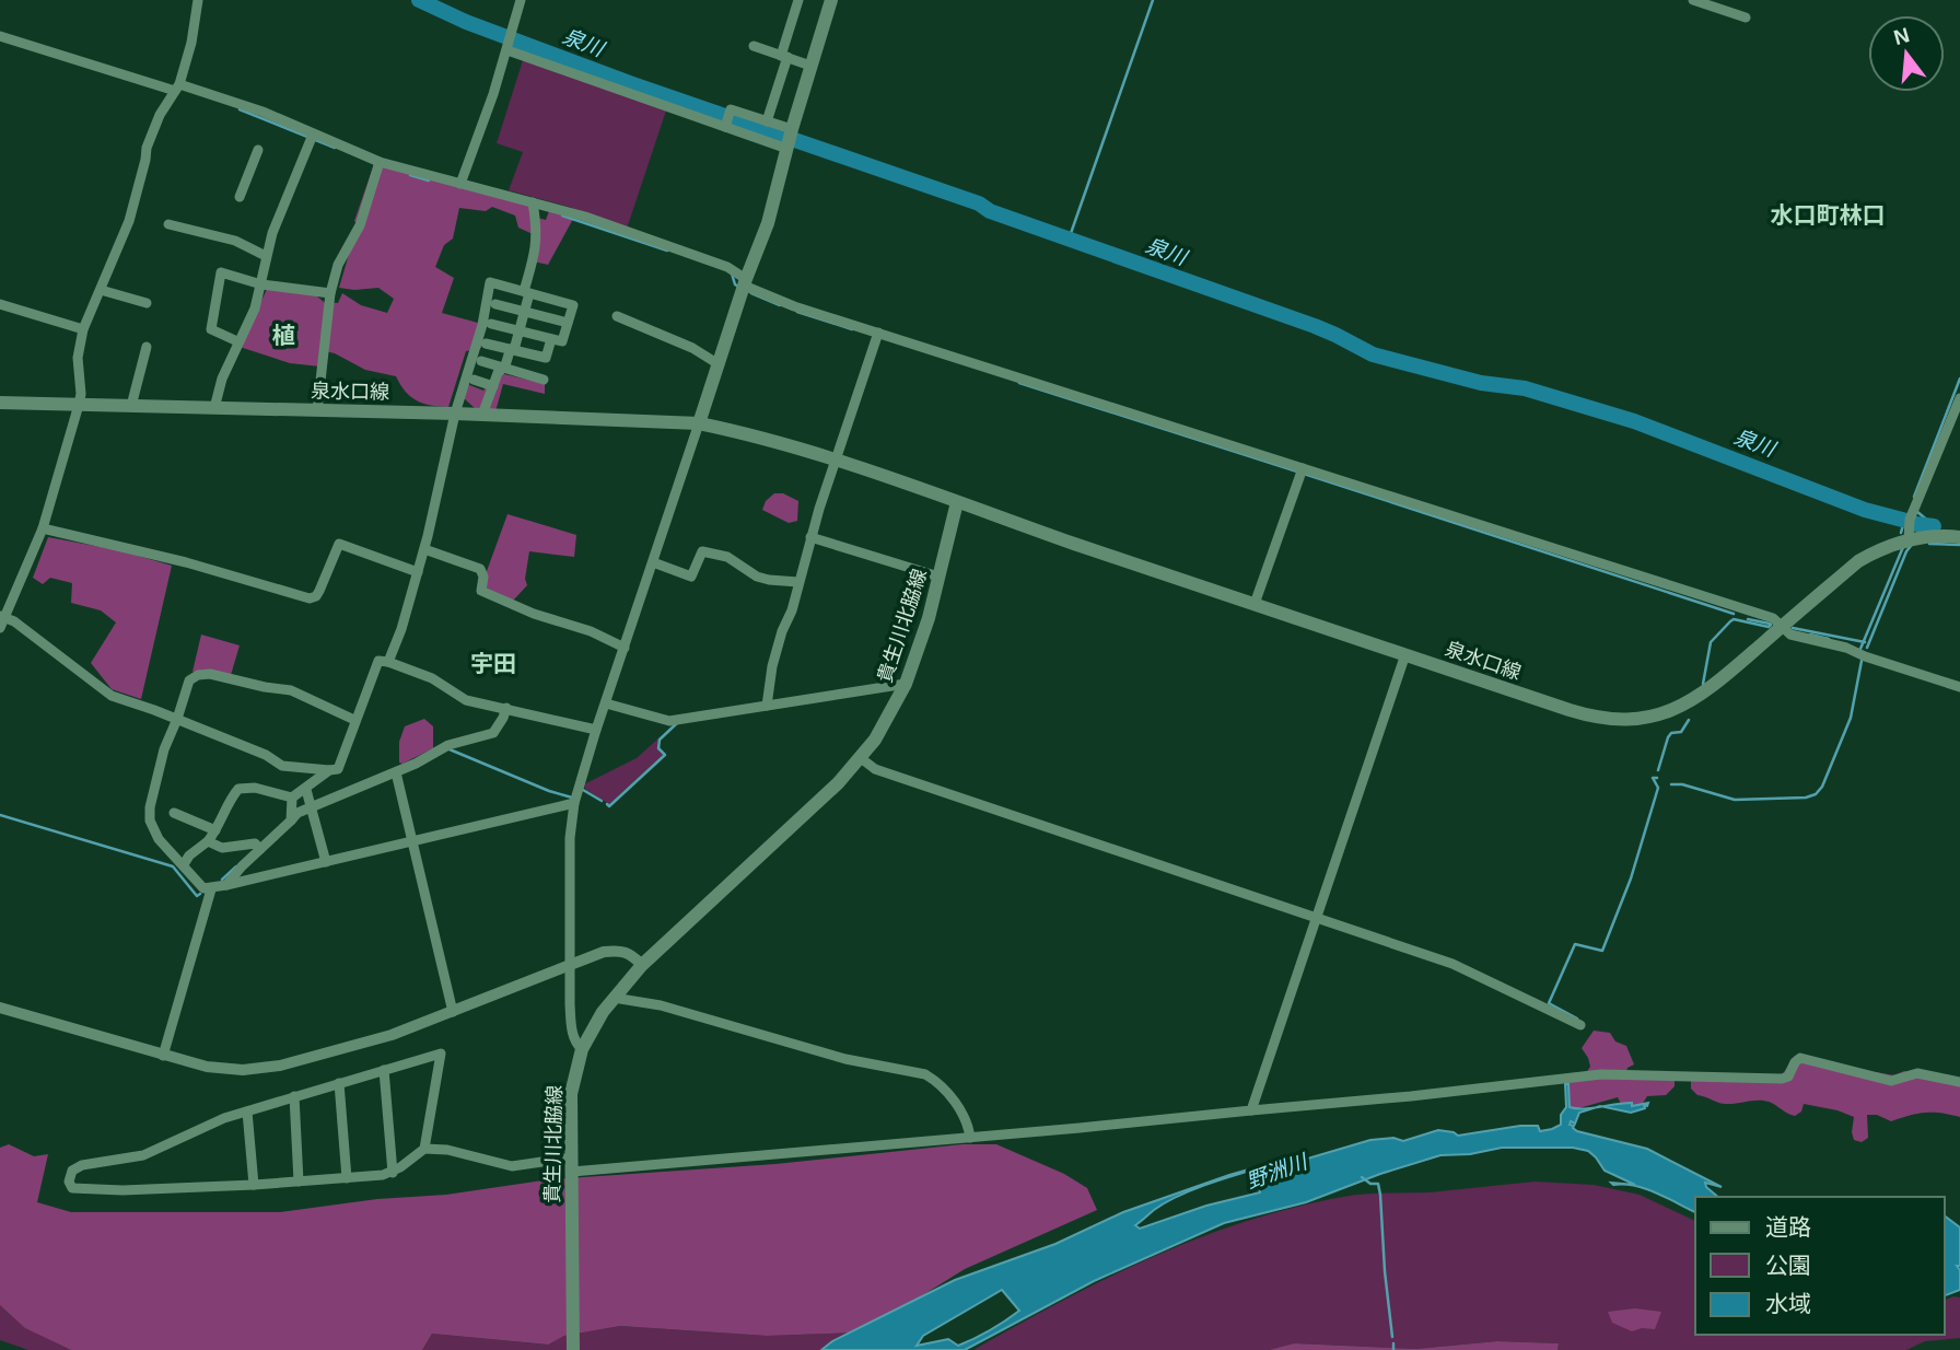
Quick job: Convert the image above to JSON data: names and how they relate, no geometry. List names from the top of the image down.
{
  "streets": {
    "main road": ["泉水口線", "貴生川北脇線"]
  },
  "crossings": [
    ["泉水口線", "貴生川北脇線"]
  ],
  "districts": ["水口町林口", "植", "宇田"],
  "water": ["泉川", "野洲川"],
  "legend": ["道路", "公園", "水域"],
  "north": "top"
}
